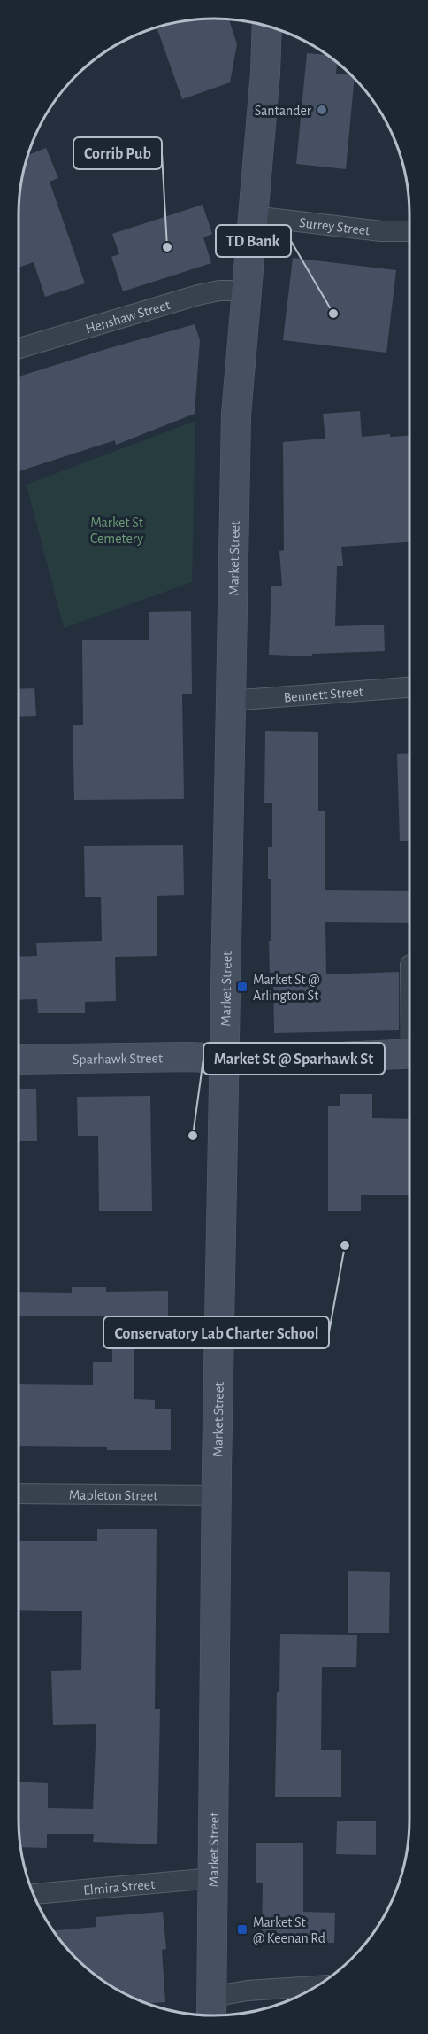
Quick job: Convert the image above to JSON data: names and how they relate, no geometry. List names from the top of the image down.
{
  "streets": {
    "main road": ["Market Street", "Sparhawk Street"],
    "street": [
      "Surrey Street",
      "Henshaw Street",
      "Bennett Street",
      "Mapleton Street",
      "Elmira Street"
    ]
  },
  "crossings": [
    ["Surrey Street", "Market Street"],
    ["Henshaw Street", "Market Street"],
    ["Market Street", "Bennett Street"],
    ["Market Street", "Sparhawk Street"],
    ["Market Street", "Mapleton Street"],
    ["Market Street", "Elmira Street"]
  ],
  "parks": ["Market St Cemetery"],
  "places": {
    "other": [
      "Santander",
      "Corrib Pub",
      "TD Bank",
      "Market St @ Sparhawk St",
      "Conservatory Lab Charter School"
    ],
    "transit": ["Market St @ Arlington St", "Market St @ Keenan Rd"]
  }
}
